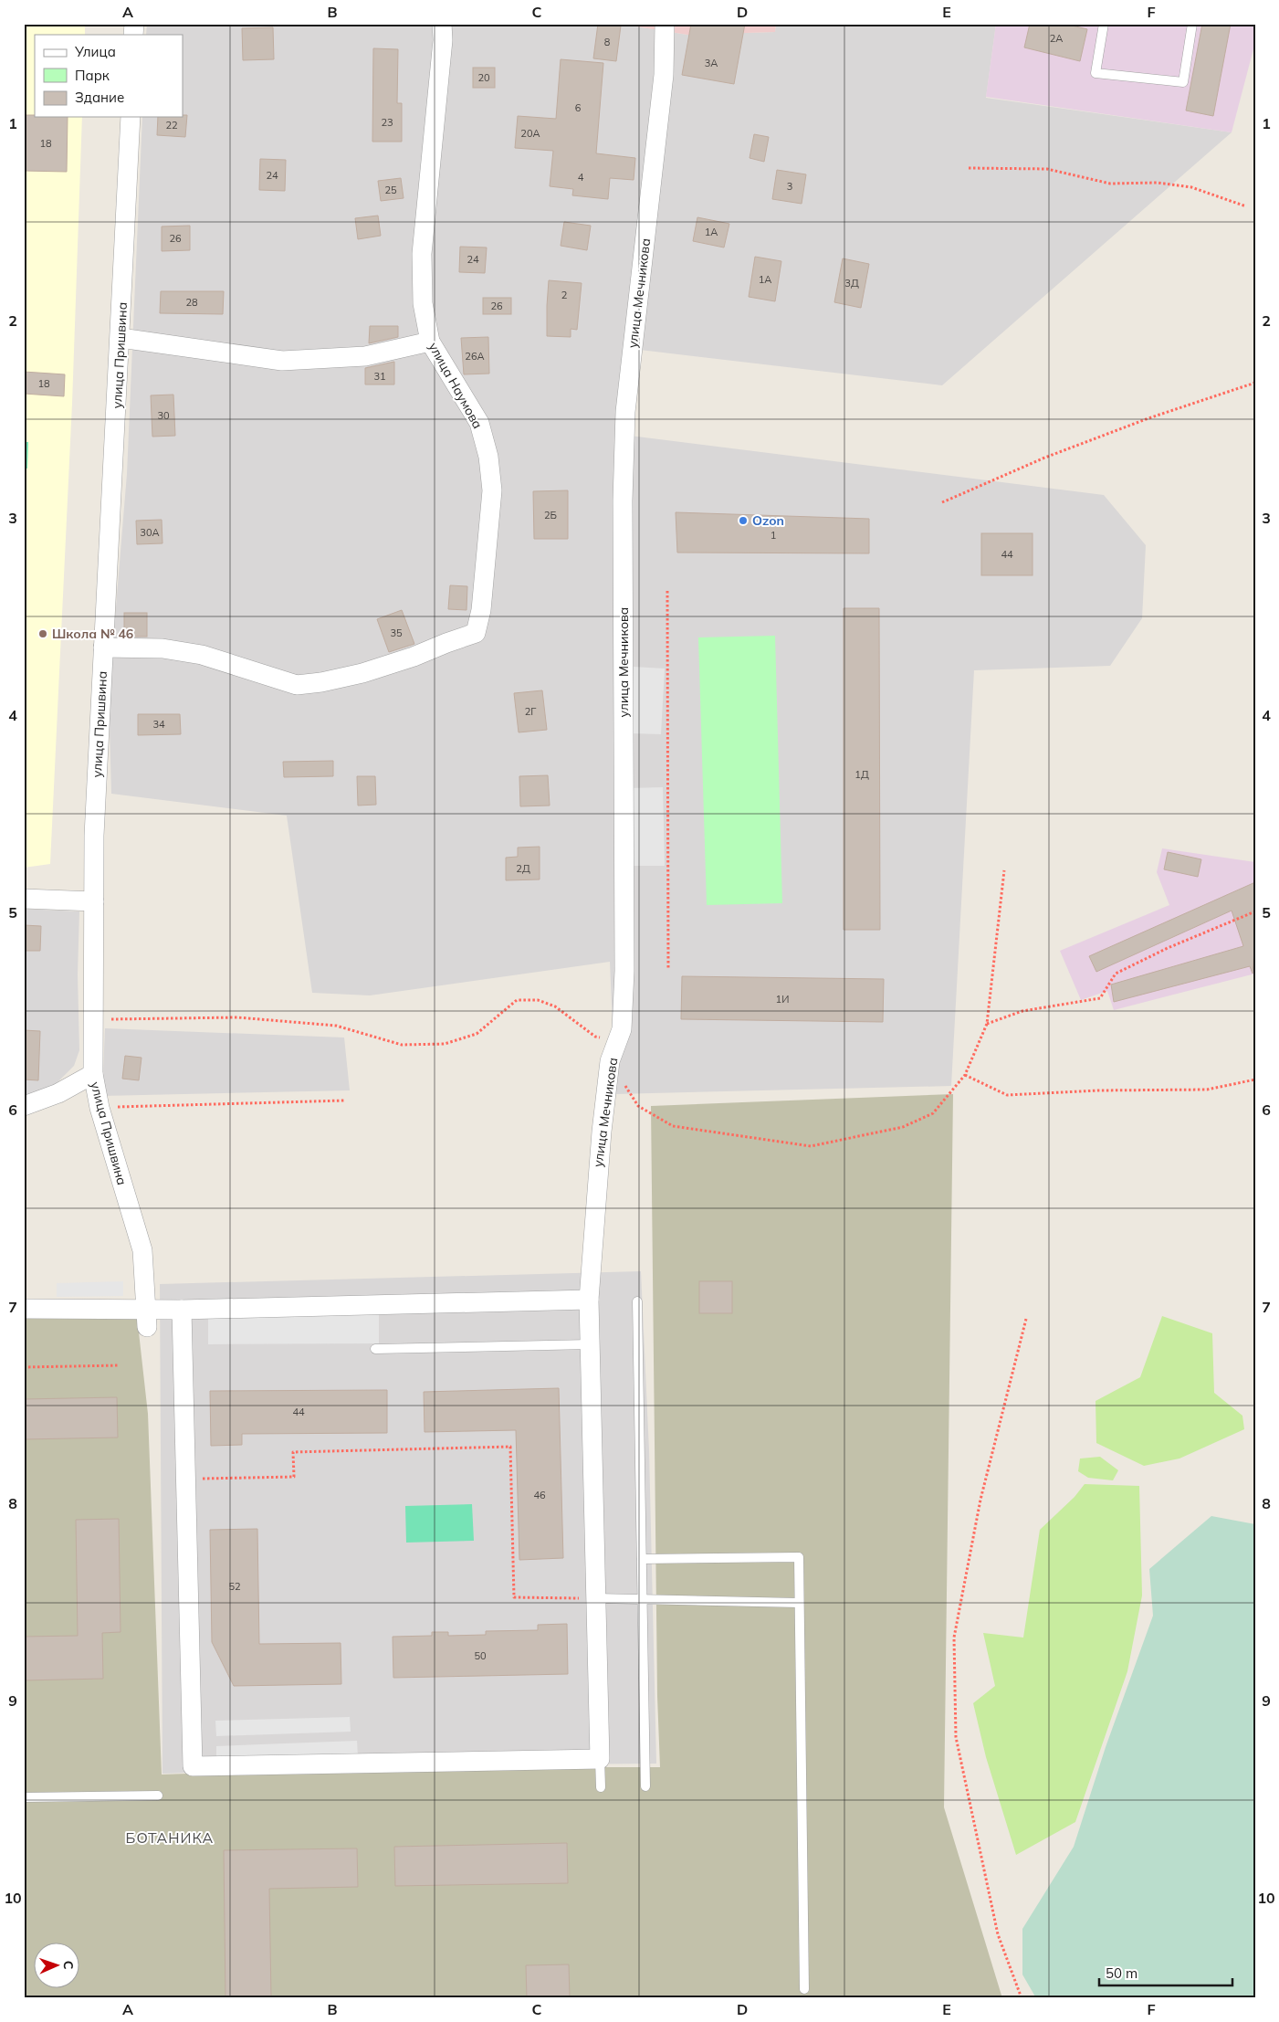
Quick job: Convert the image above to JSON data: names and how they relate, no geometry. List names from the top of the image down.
{
  "streets": {
    "street": ["улица Мечникова", "улица Пришвина", "улица Наумова"]
  },
  "crossings": [
    ["улица Пришвина", "улица Наумова"]
  ],
  "districts": ["БОТАНИКА"],
  "places": ["Ozon", "Школа № 46"],
  "house_numbers": [
    "2А",
    "8",
    "3А",
    "20",
    "6",
    "23",
    "22",
    "20А",
    "18",
    "24",
    "4",
    "3",
    "25",
    "1А",
    "26",
    "24",
    "1А",
    "3Д",
    "2",
    "28",
    "26",
    "26А",
    "31",
    "18",
    "30",
    "2Б",
    "30А",
    "1",
    "44",
    "35",
    "2Г",
    "34",
    "1Д",
    "2Д",
    "1И",
    "44",
    "46",
    "52",
    "50"
  ],
  "legend": ["Улица", "Парк", "Здание"],
  "scale_bar": "50 m",
  "north": "right",
  "grid": {
    "columns": [
      "A",
      "B",
      "C",
      "D",
      "E",
      "F"
    ],
    "rows": [
      "1",
      "2",
      "3",
      "4",
      "5",
      "6",
      "7",
      "8",
      "9",
      "10"
    ]
  }
}
